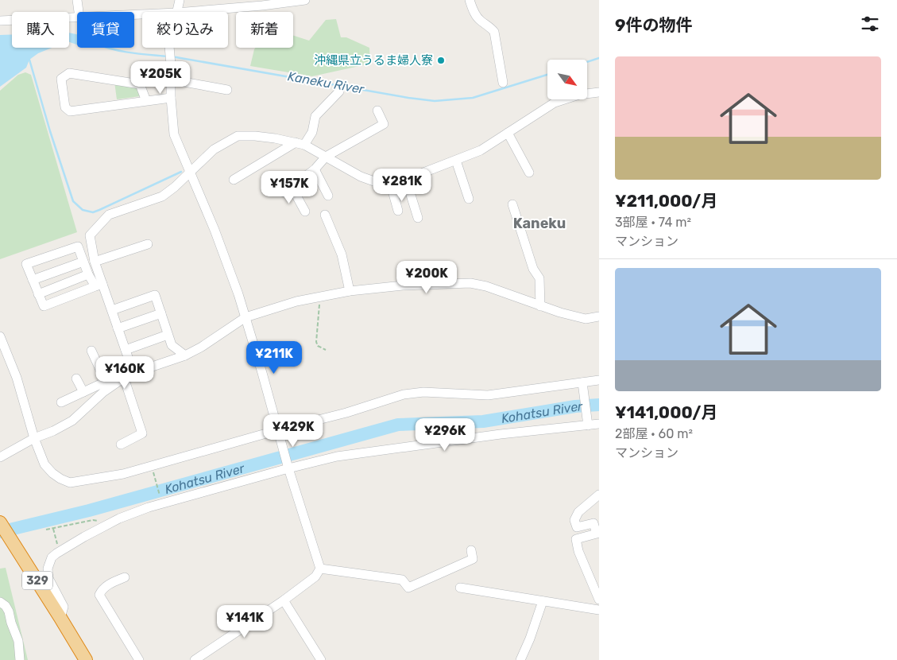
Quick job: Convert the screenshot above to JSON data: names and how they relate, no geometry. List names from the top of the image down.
{
  "streets": {
    "highway": ["329"]
  },
  "districts": ["Kaneku"],
  "water": ["Kaneku River", "Kohatsu River"],
  "places": ["沖縄県立うるま婦人寮"],
  "north": "bottom right",
  "page": {
    "heading": "9件の物件",
    "chip": [
      "購入",
      "賃貸",
      "絞り込み",
      "新着"
    ],
    "list": [
      {
        "name": "¥211,000/月",
        "note": "3部屋 · 74 m² · マンション"
      },
      {
        "name": "¥141,000/月",
        "note": "2部屋 · 60 m² · マンション"
      }
    ],
    "price": [
      "¥205K",
      "¥281K",
      "¥157K",
      "¥200K",
      "¥211K",
      "¥160K",
      "¥429K",
      "¥296K",
      "¥141K"
    ]
  }
}
